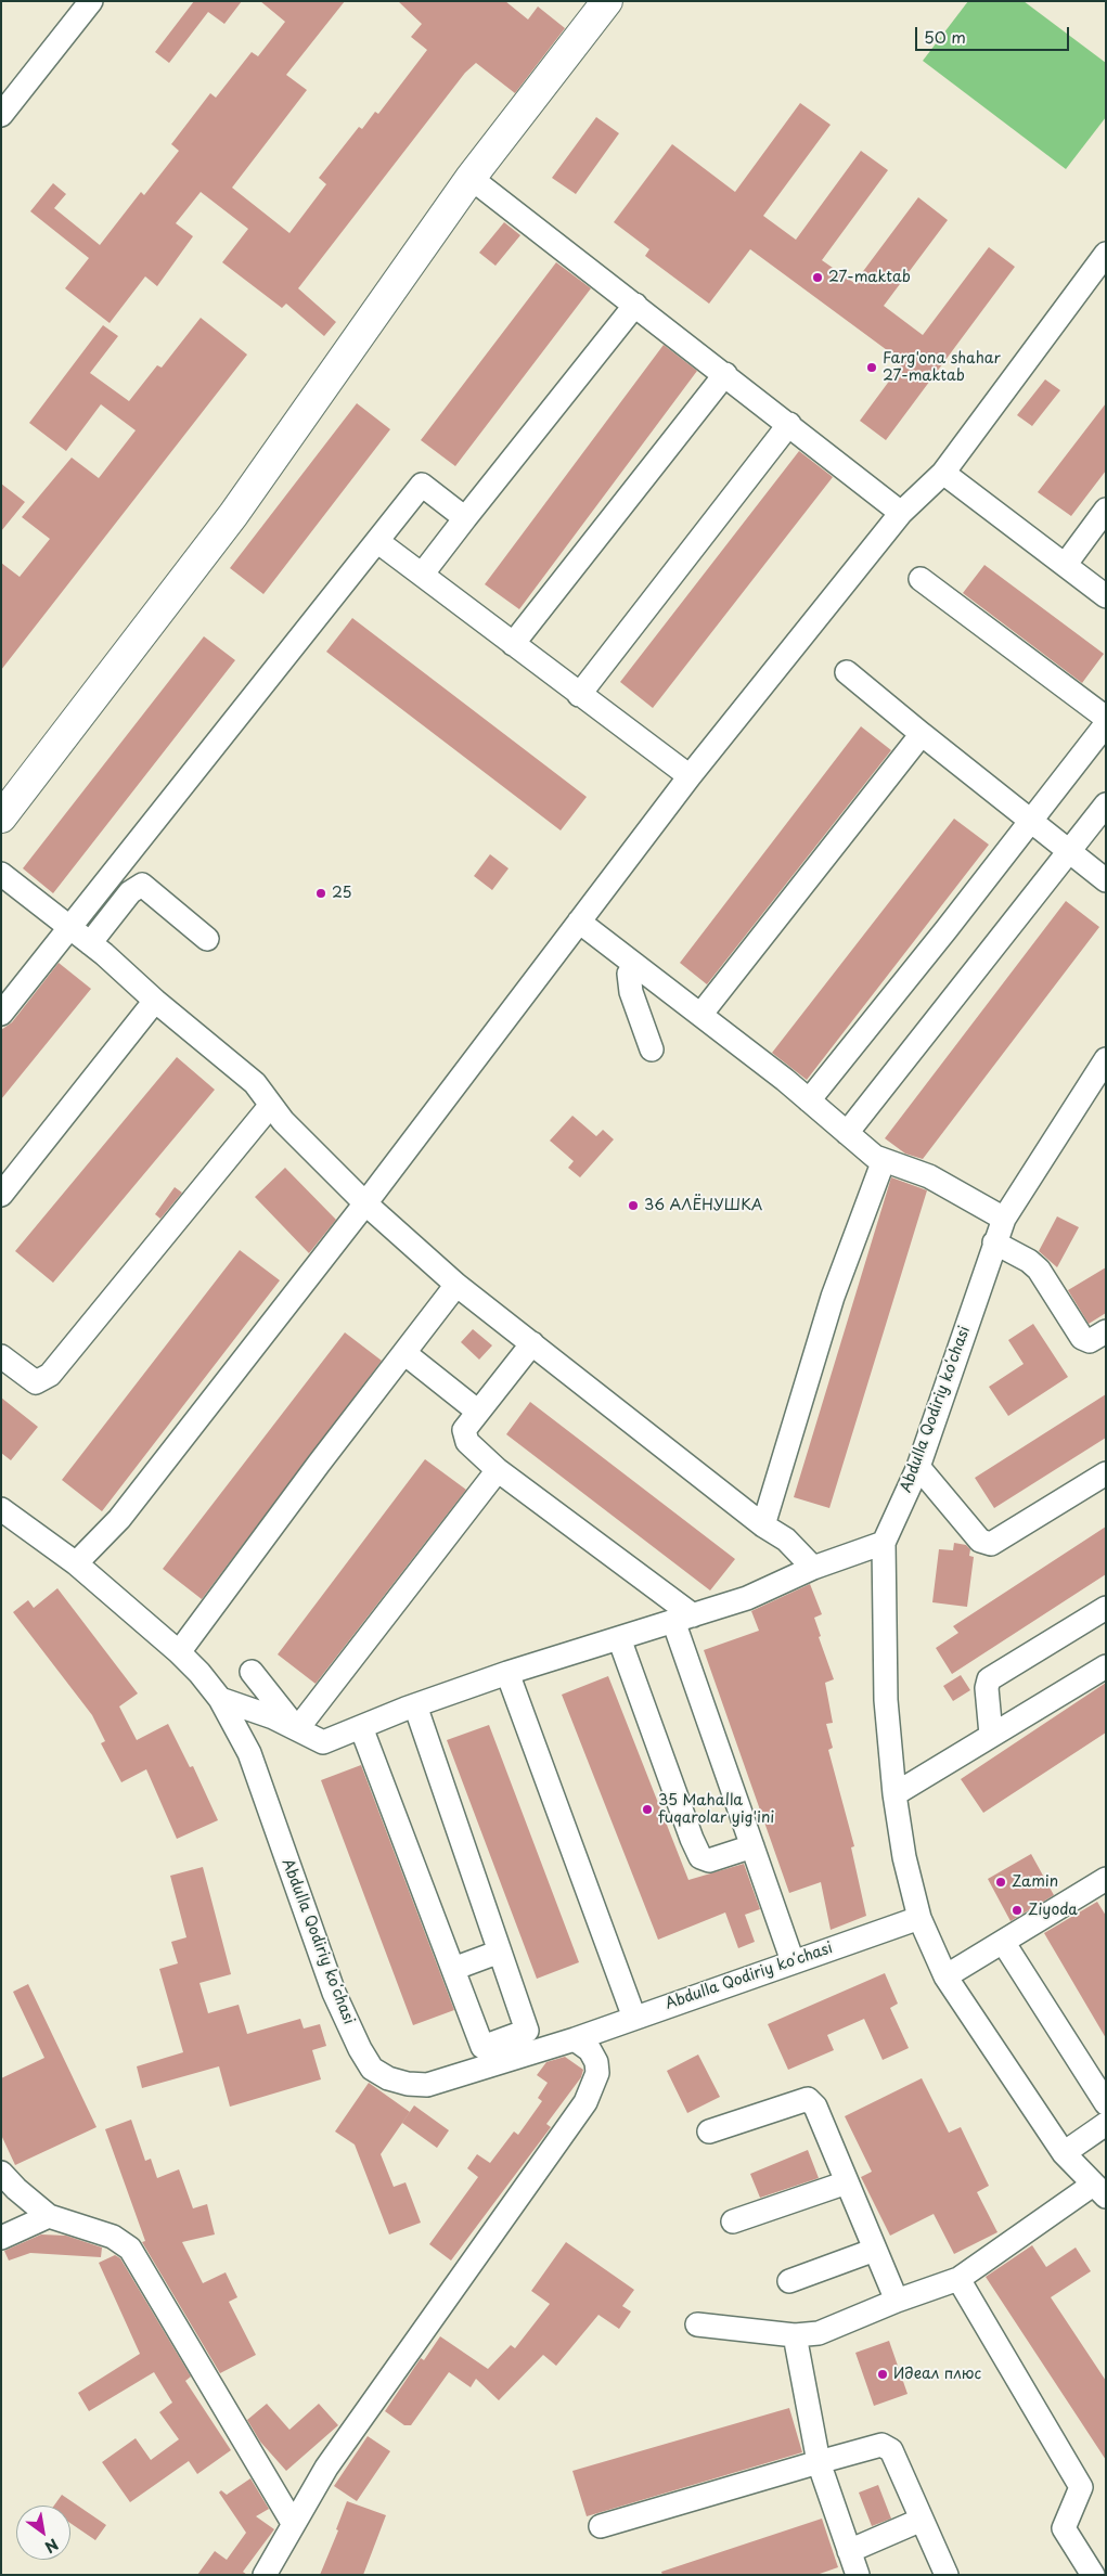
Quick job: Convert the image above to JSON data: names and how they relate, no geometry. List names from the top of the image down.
{
  "streets": {
    "street": ["Abdulla Qodiriy koʻchasi"]
  },
  "places": [
    "27-maktab",
    "Farg'ona shahar 27-maktab",
    "25",
    "36 АЛЁНУШКА",
    "35 Mahalla fuqarolar yig'ini",
    "Zamin",
    "Ziyoda",
    "Идеал плюс"
  ],
  "scale_bar": "50 m",
  "north": "bottom right"
}
